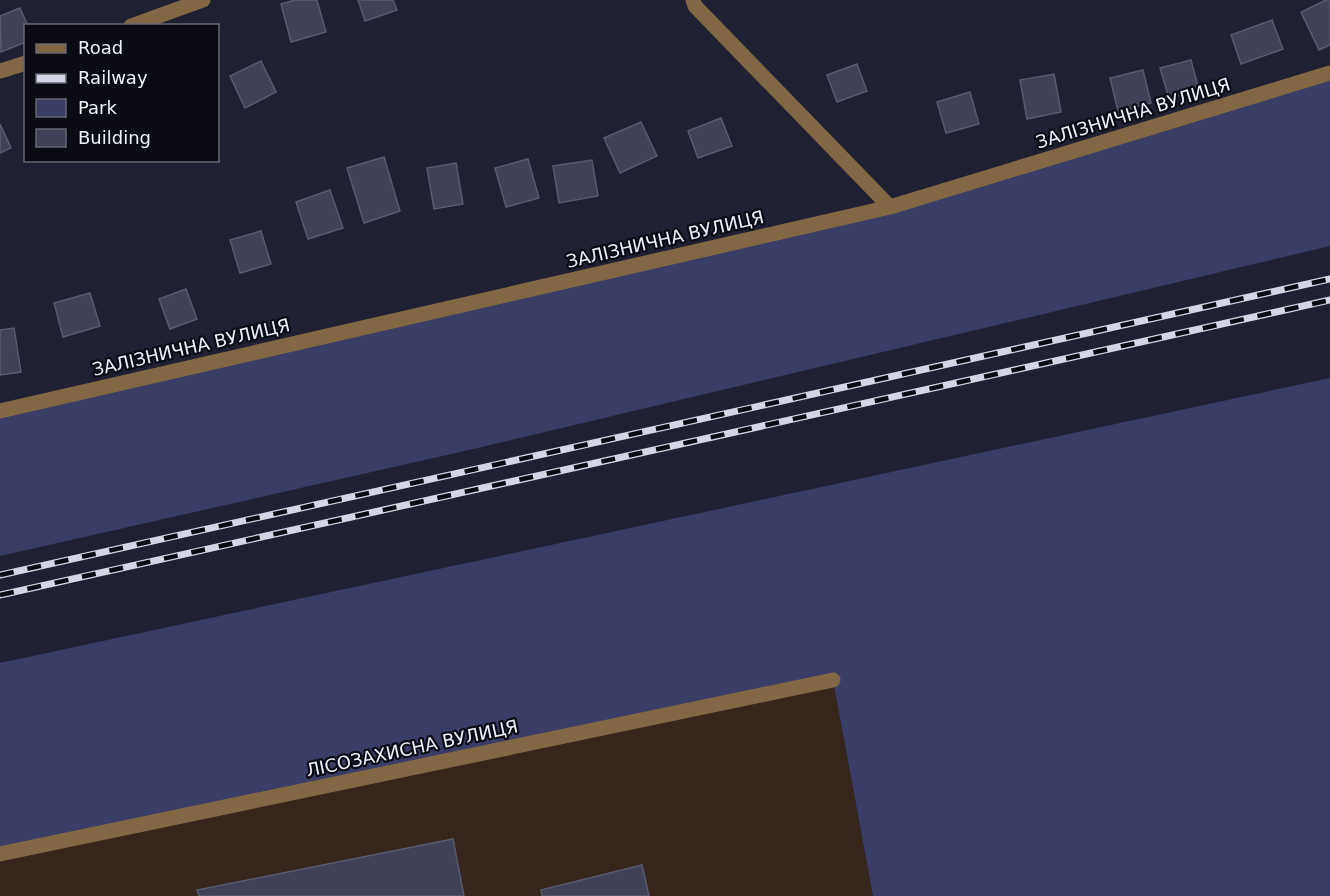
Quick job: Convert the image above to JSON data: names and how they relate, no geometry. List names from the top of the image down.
{
  "streets": {
    "street": ["ЗАЛІЗНИЧНА ВУЛИЦЯ", "ЛІСОЗАХИСНА ВУЛИЦЯ"]
  },
  "legend": [
    "Road",
    "Railway",
    "Park",
    "Building"
  ]
}
